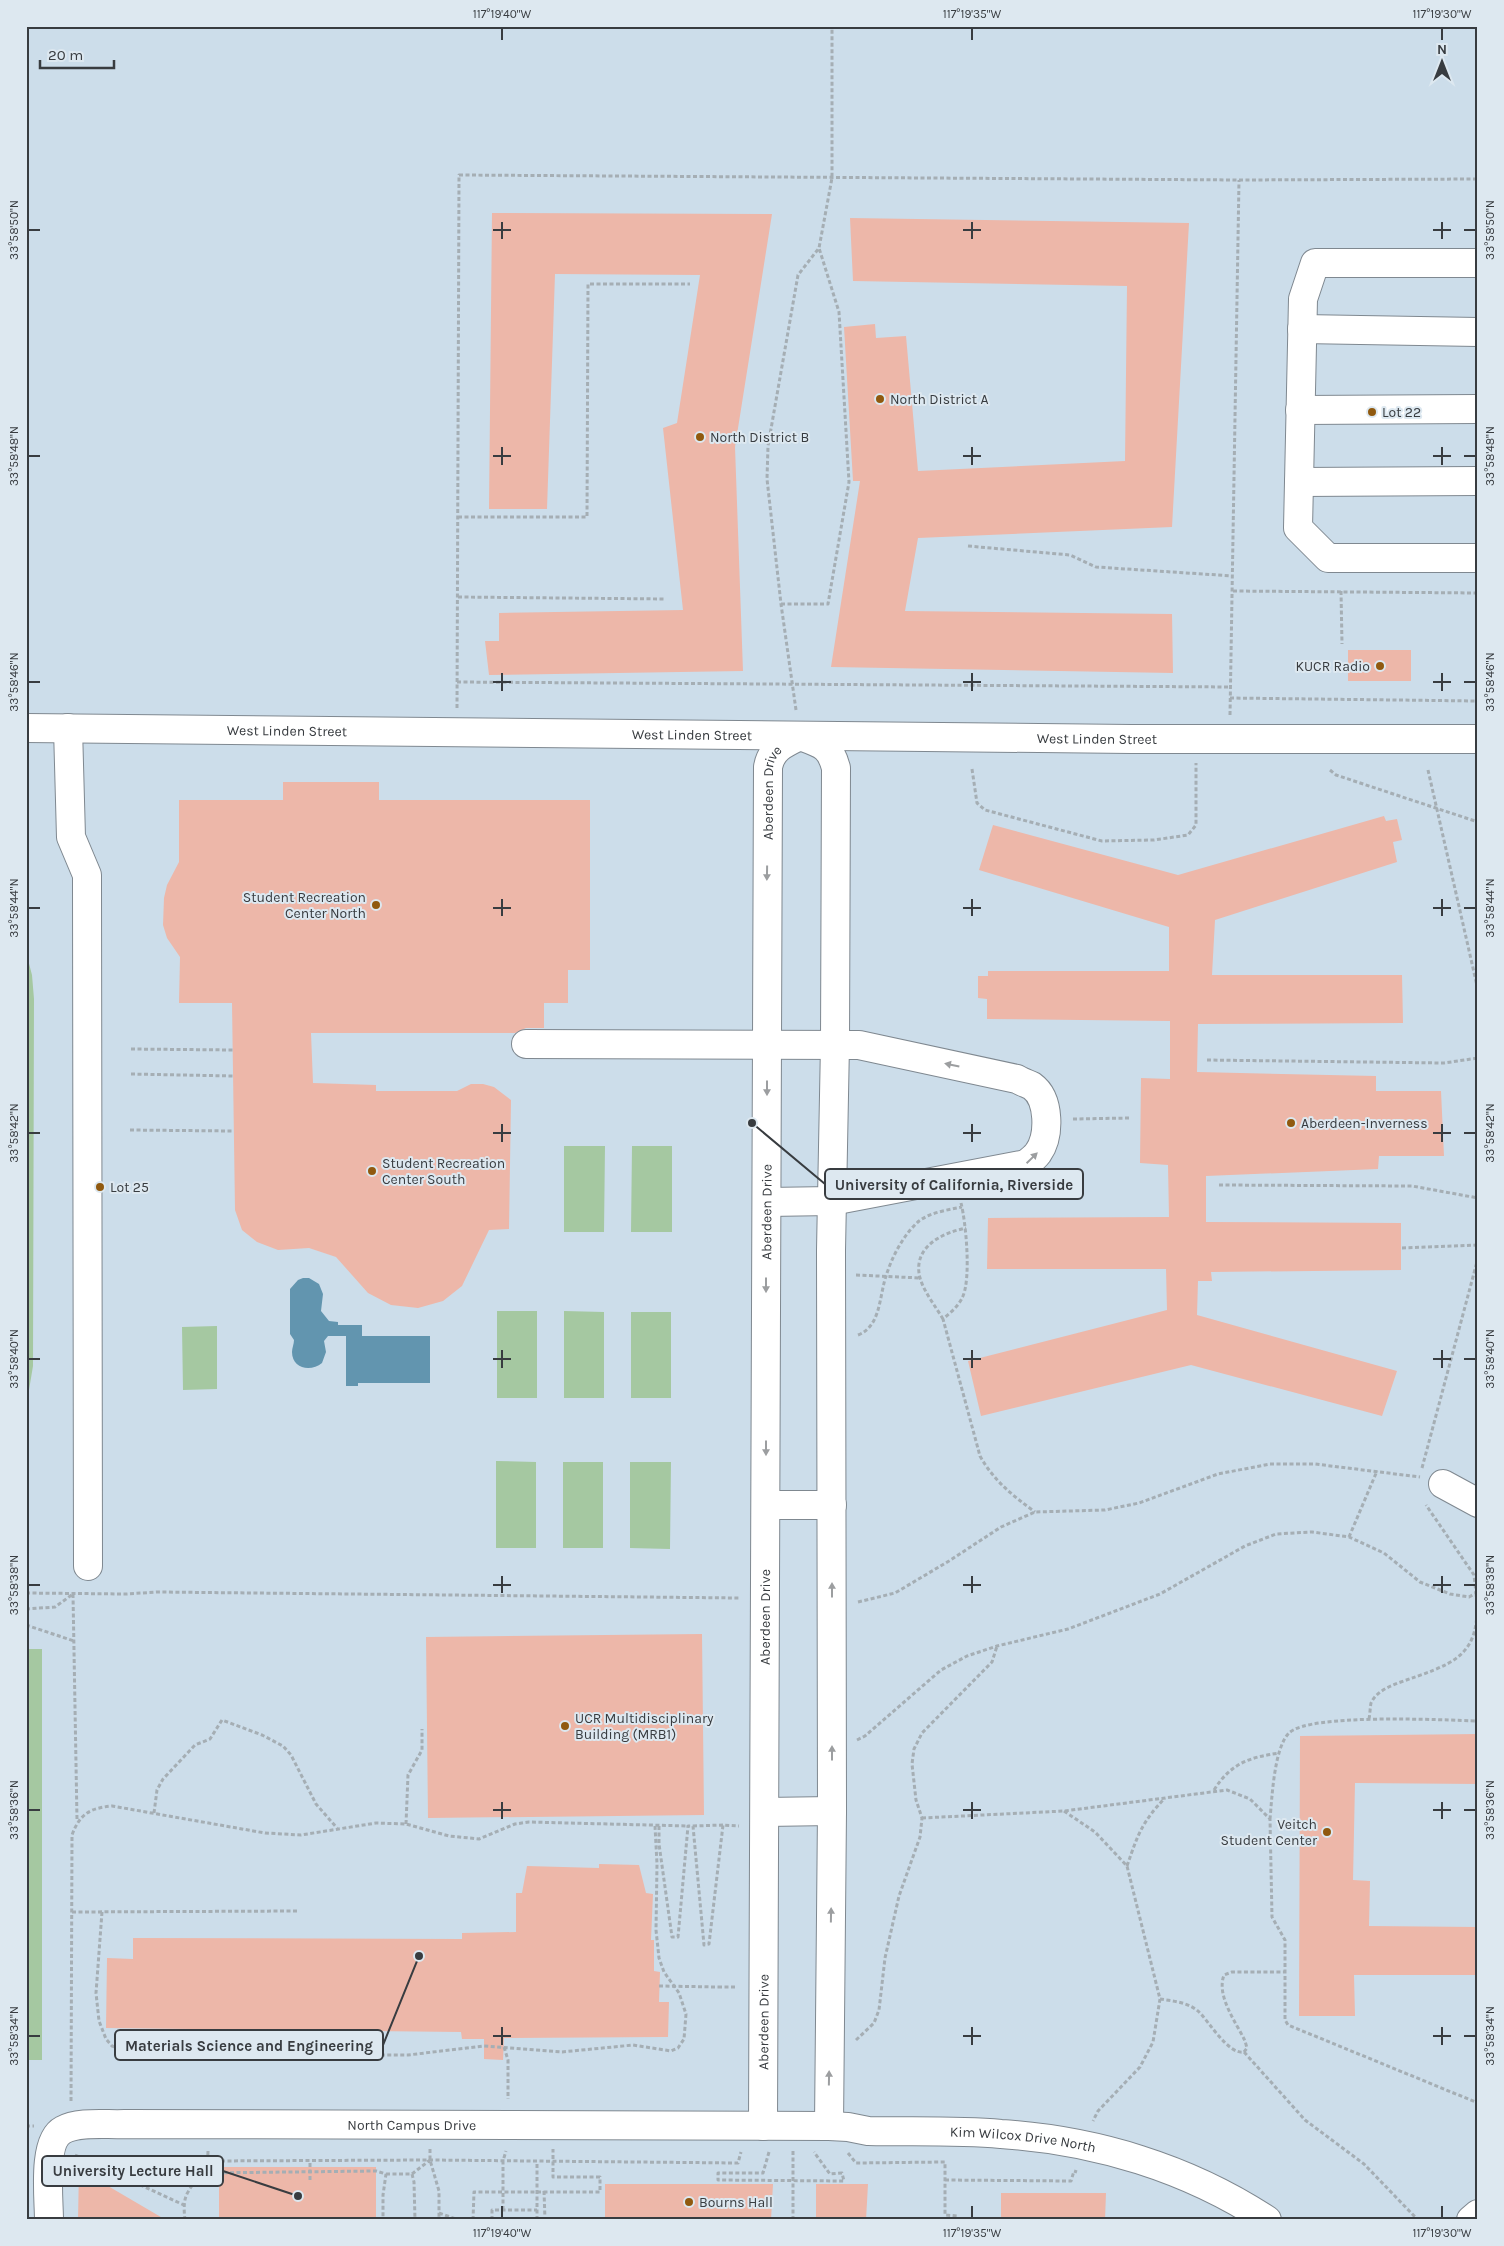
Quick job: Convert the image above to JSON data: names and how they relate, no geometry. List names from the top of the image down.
{
  "streets": {
    "street": [
      "West Linden Street",
      "Aberdeen Drive",
      "North Campus Drive",
      "Kim Wilcox Drive North"
    ]
  },
  "crossings": [
    ["West Linden Street", "Aberdeen Drive"],
    ["Aberdeen Drive", "North Campus Drive"],
    ["Aberdeen Drive", "Kim Wilcox Drive North"],
    ["North Campus Drive", "Kim Wilcox Drive North"]
  ],
  "places": [
    "North District A",
    "Lot 22",
    "North District B",
    "KUCR Radio",
    "Student Recreation Center North",
    "University of California, Riverside",
    "Aberdeen-Inverness",
    "Student Recreation Center South",
    "Lot 25",
    "UCR Multidisciplinary Building (MRB1)",
    "Veitch Student Center",
    "Materials Science and Engineering",
    "University Lecture Hall",
    "Bourns Hall"
  ],
  "scale_bar": "20 m",
  "north": "top",
  "coordinates": [
    "117°19'40\"W",
    "117°19'35\"W",
    "117°19'30\"W",
    "33°58'50\"N",
    "33°58'48\"N",
    "33°58'46\"N",
    "33°58'44\"N",
    "33°58'42\"N",
    "33°58'40\"N",
    "33°58'38\"N",
    "33°58'36\"N",
    "33°58'34\"N"
  ]
}
